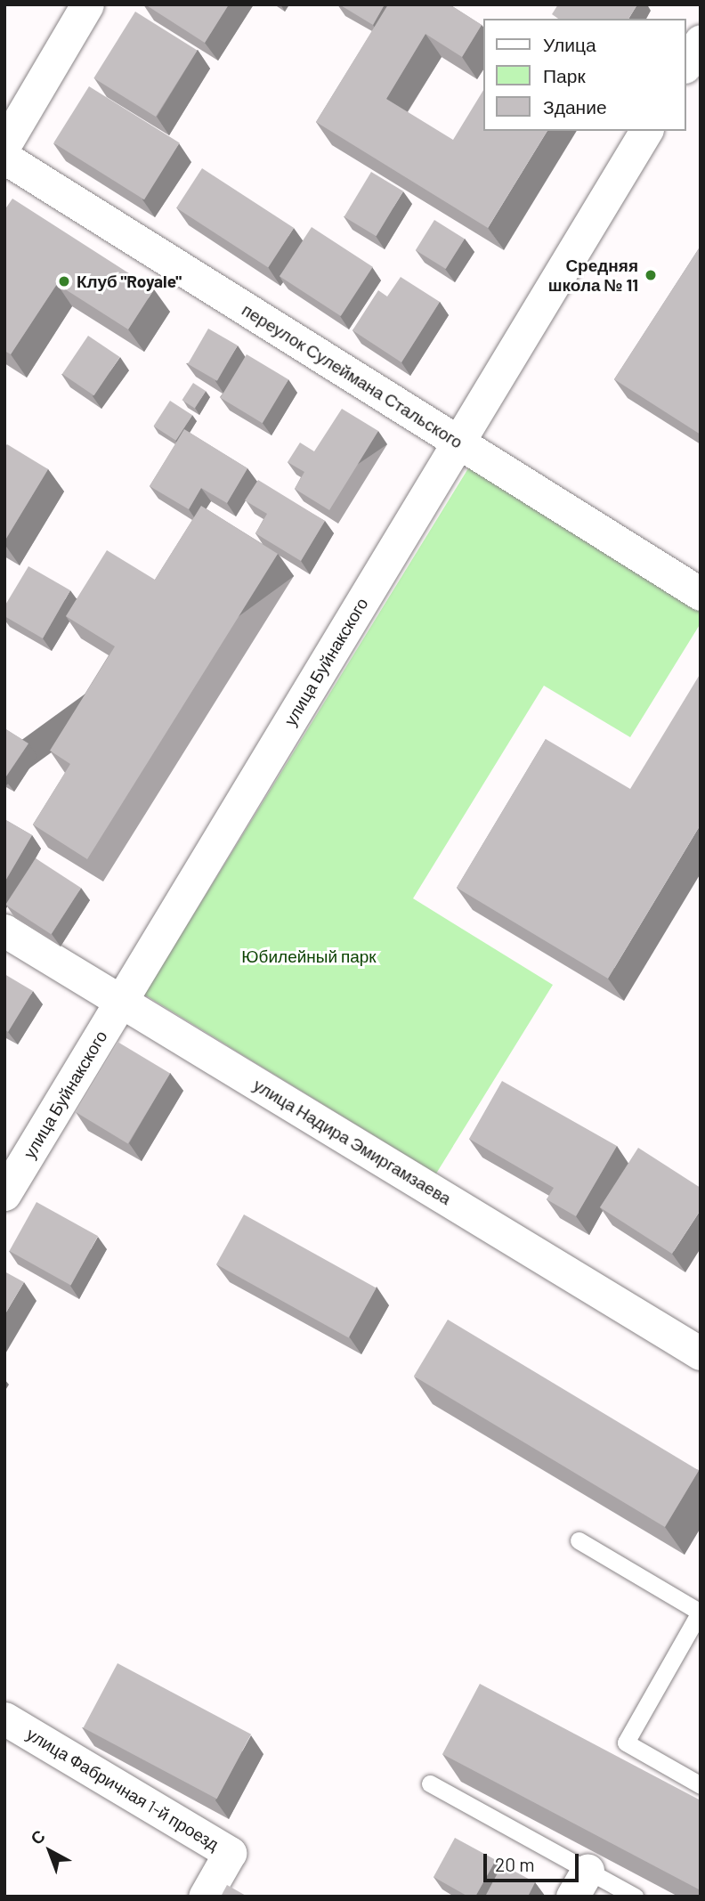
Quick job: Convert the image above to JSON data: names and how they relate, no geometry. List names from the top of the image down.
{
  "streets": {
    "street": [
      "переулок Сулеймана Стальского",
      "улица Буйнакского",
      "улица Надира Эмиргамзаева",
      "улица Фабричная 1-й проезд"
    ]
  },
  "crossings": [
    ["переулок Сулеймана Стальского", "улица Буйнакского"],
    ["улица Буйнакского", "улица Надира Эмиргамзаева"]
  ],
  "parks": ["Юбилейный парк"],
  "places": ["Средняя школа № 11", "Клуб \"Royale\""],
  "legend": ["Улица", "Парк", "Здание"],
  "scale_bar": "20 m",
  "north": "top left"
}
